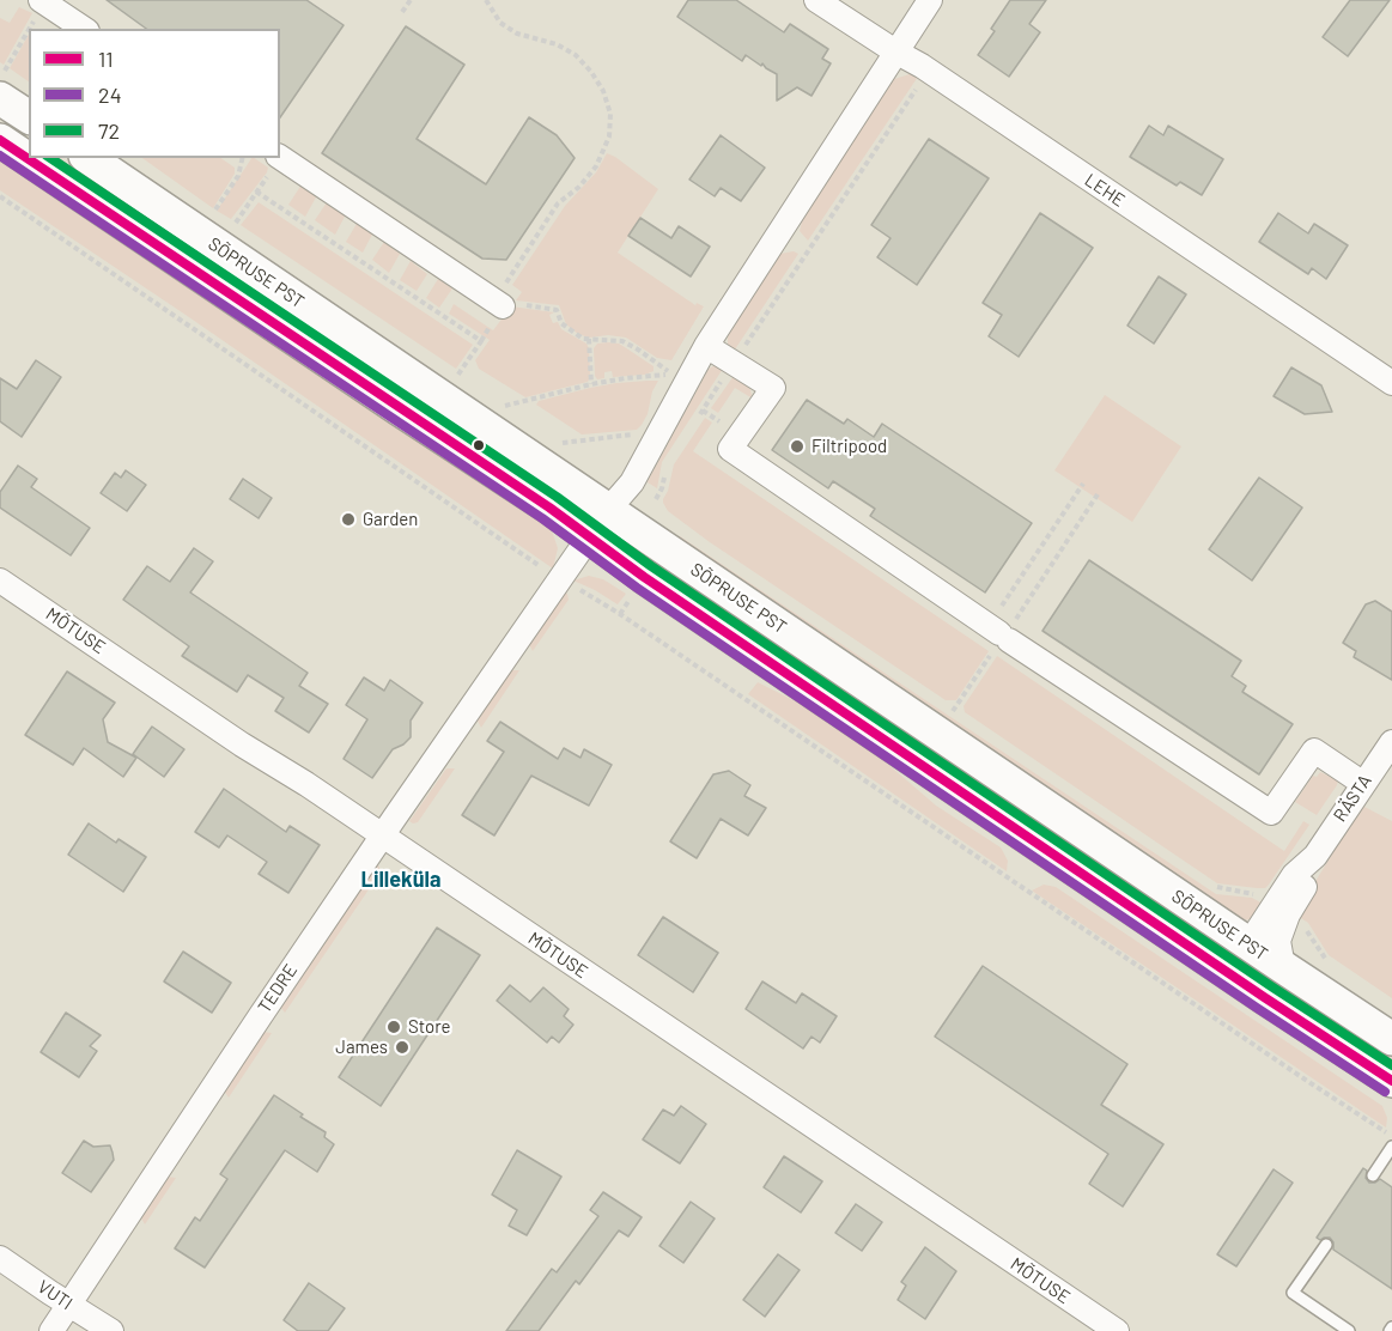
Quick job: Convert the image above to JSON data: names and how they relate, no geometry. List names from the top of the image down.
{
  "streets": {
    "main road": ["SÕPRUSE PST"],
    "street": [
      "LEHE",
      "MÕTUSE",
      "RÄSTA",
      "TEDRE",
      "VUTI"
    ]
  },
  "crossings": [
    ["LEHE", "TEDRE"],
    ["SÕPRUSE PST", "RÄSTA"],
    ["SÕPRUSE PST", "TEDRE"],
    ["MÕTUSE", "TEDRE"],
    ["TEDRE", "VUTI"]
  ],
  "districts": ["Lilleküla"],
  "places": [
    "Filtripood",
    "Garden",
    "Store",
    "James"
  ],
  "lines": ["transit line 11", "transit line 24", "transit line 72"],
  "legend": ["11", "24", "72"]
}
